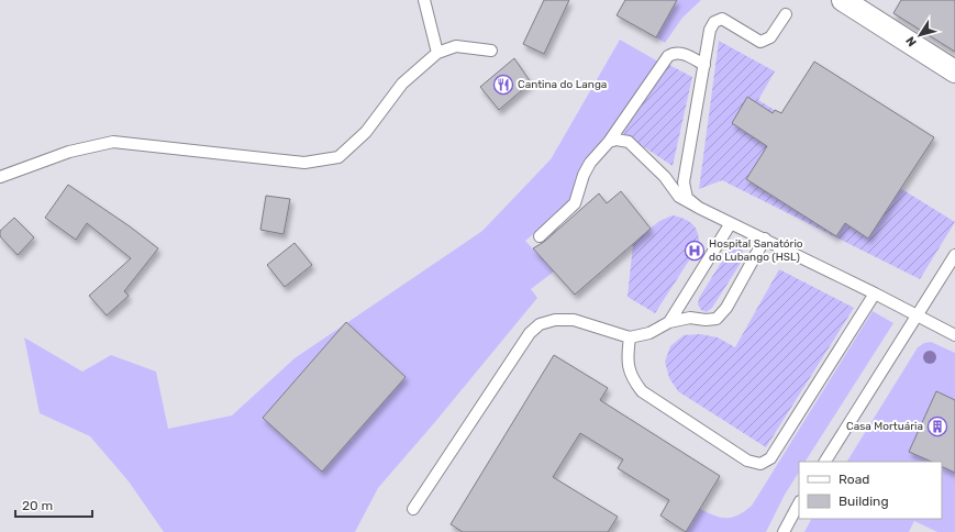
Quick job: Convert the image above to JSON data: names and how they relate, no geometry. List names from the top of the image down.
{
  "places": {
    "restaurant": ["Cantina do Langa"],
    "hospital": ["Hospital Sanatório do Lubango (HSL)"],
    "building": ["Casa Mortuária"]
  },
  "legend": ["Road", "Building"],
  "scale_bar": "20 m",
  "north": "bottom left"
}
